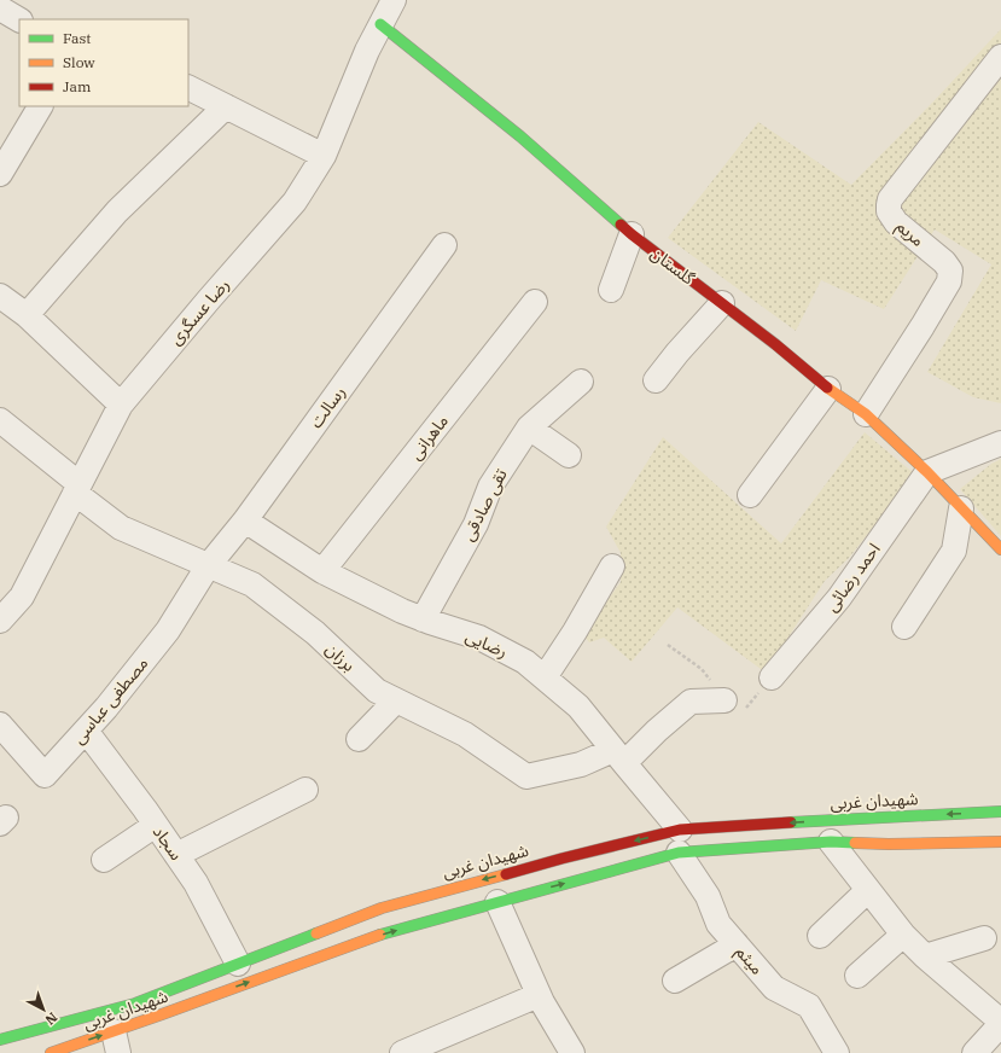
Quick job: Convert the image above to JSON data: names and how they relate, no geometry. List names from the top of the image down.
{
  "streets": {
    "main road": ["گلستان", "شهیدان غربی"],
    "street": [
      "مریم",
      "رضا عسگری",
      "رسالت",
      "ماهرانی",
      "تقی صادقی",
      "احمد رضائی",
      "رضایی",
      "برزان",
      "مصطفی عباسی",
      "سجاد",
      "میثم"
    ]
  },
  "crossings": [
    ["مریم", "گلستان"],
    ["گلستان", "رضا عسگری"],
    ["گلستان", "احمد رضائی"],
    ["رضا عسگری", "برزان"],
    ["رسالت", "رضایی"],
    ["رسالت", "برزان"],
    ["رسالت", "مصطفی عباسی"],
    ["ماهرانی", "رضایی"],
    ["تقی صادقی", "رضایی"],
    ["رضایی", "برزان"],
    ["رضایی", "شهیدان غربی"],
    ["رضایی", "میثم"],
    ["برزان", "مصطفی عباسی"],
    ["مصطفی عباسی", "سجاد"],
    ["شهیدان غربی", "سجاد"],
    ["شهیدان غربی", "میثم"]
  ],
  "legend": ["Fast", "Slow", "Jam"],
  "north": "bottom right"
}
